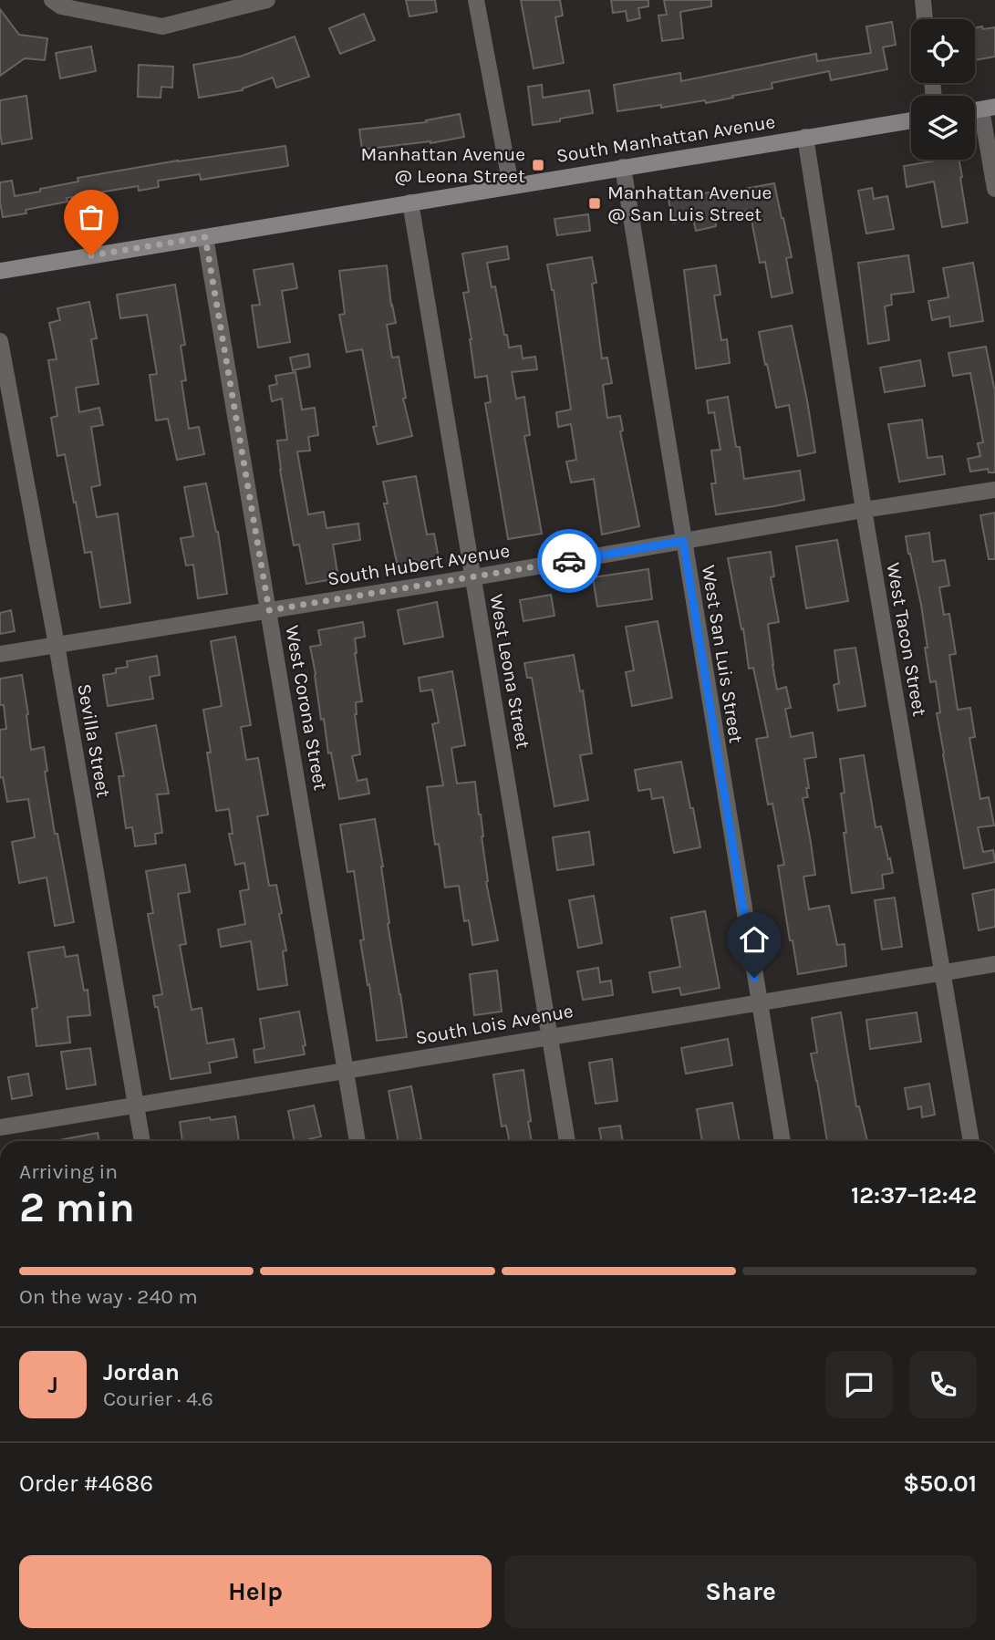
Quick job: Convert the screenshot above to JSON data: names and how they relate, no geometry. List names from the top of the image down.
{
  "streets": {
    "main road": ["South Manhattan Avenue"],
    "street": [
      "South Hubert Avenue",
      "West Tacon Street",
      "West San Luis Street",
      "West Leona Street",
      "West Corona Street",
      "Sevilla Street",
      "South Lois Avenue"
    ]
  },
  "crossings": [
    ["South Manhattan Avenue", "West Tacon Street"],
    ["South Manhattan Avenue", "West San Luis Street"],
    ["South Manhattan Avenue", "West Leona Street"],
    ["South Manhattan Avenue", "West Corona Street"],
    ["South Hubert Avenue", "West Tacon Street"],
    ["South Hubert Avenue", "West San Luis Street"],
    ["South Hubert Avenue", "West Leona Street"],
    ["South Hubert Avenue", "West Corona Street"],
    ["South Hubert Avenue", "Sevilla Street"],
    ["West Tacon Street", "South Lois Avenue"],
    ["West San Luis Street", "South Lois Avenue"],
    ["West Leona Street", "South Lois Avenue"],
    ["West Corona Street", "South Lois Avenue"],
    ["Sevilla Street", "South Lois Avenue"]
  ],
  "places": {
    "transit": ["Manhattan Avenue @ Leona Street", "Manhattan Avenue @ San Luis Street"]
  },
  "page": {
    "heading": ["2 min", "Arriving in", "12:37–12:42"],
    "panel": [
      "Jordan",
      "Courier · 4.6",
      "Order #4686",
      "$50.01"
    ],
    "bar": "On the way · 240 m",
    "round": "J",
    "buttons": ["Help", "Share"]
  }
}
